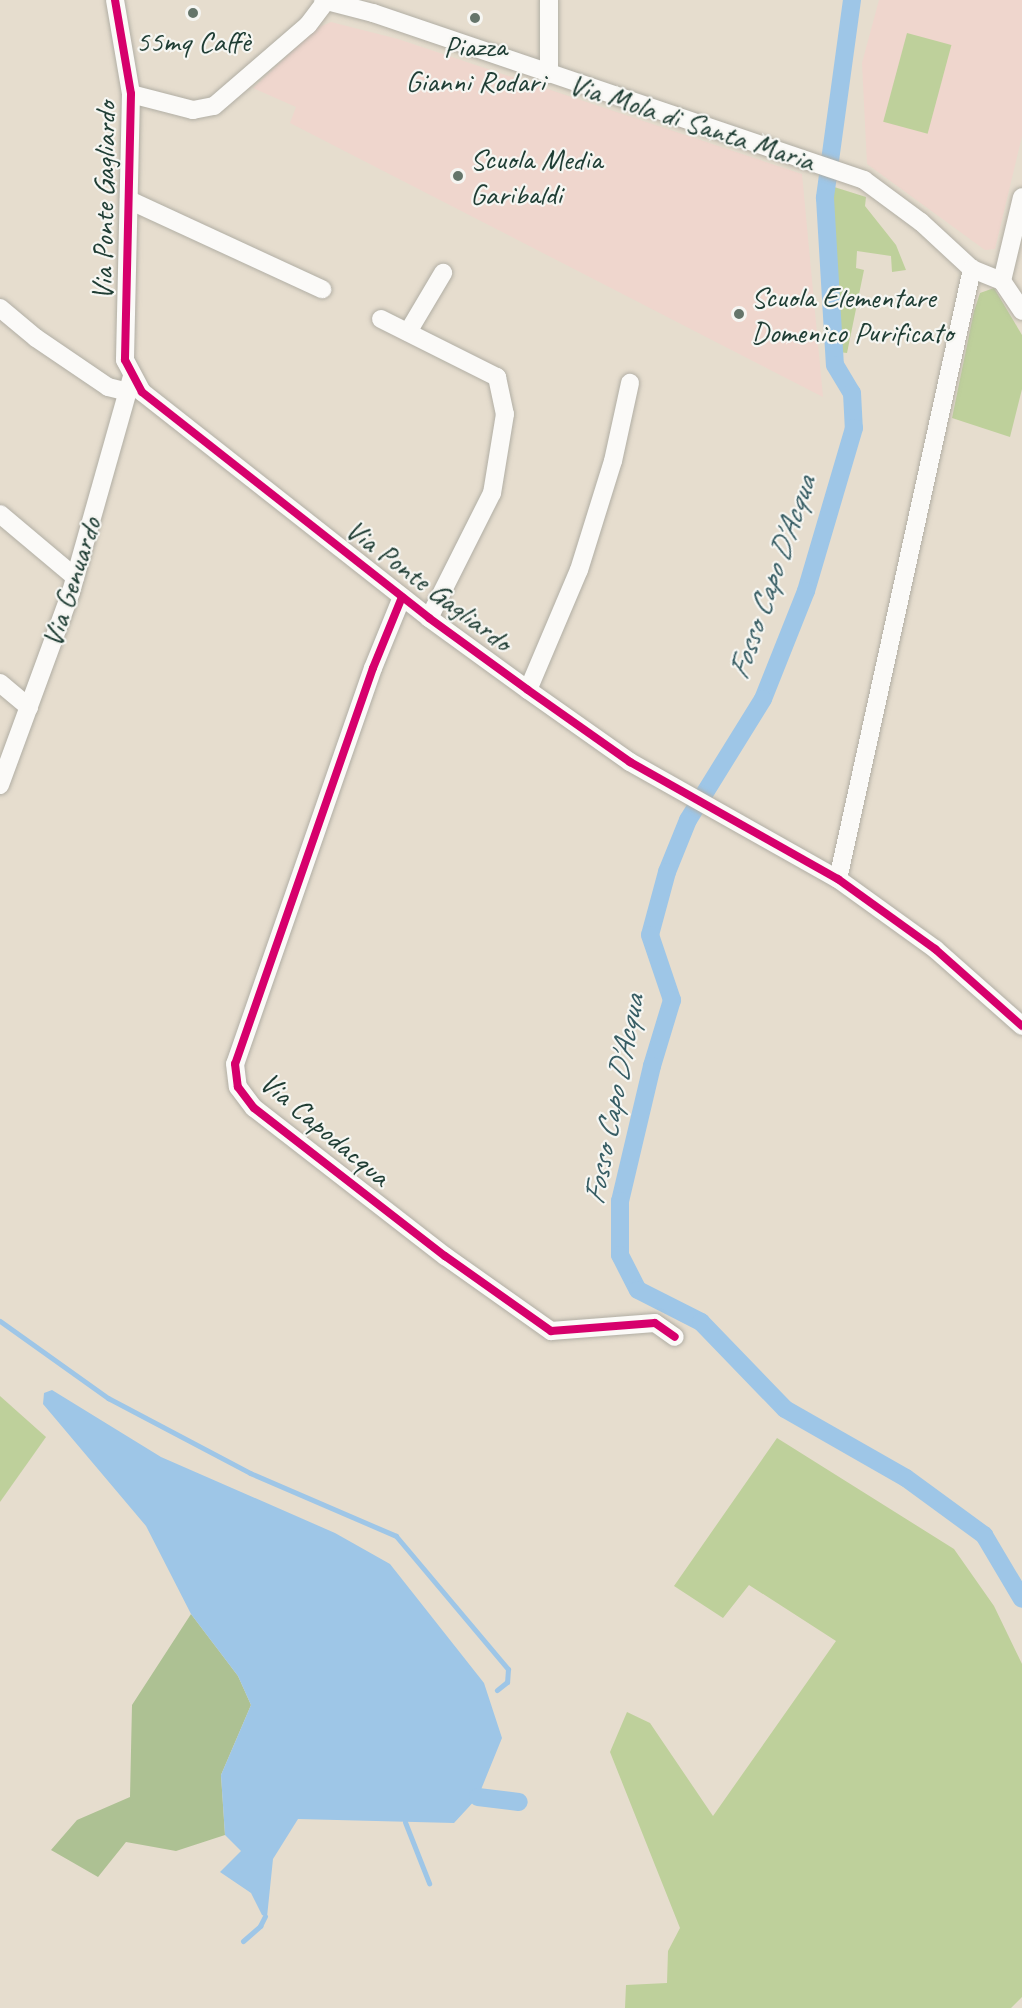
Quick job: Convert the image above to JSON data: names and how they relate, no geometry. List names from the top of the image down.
{
  "streets": {
    "street": [
      "Via Mola di Santa Maria",
      "Via Ponte Gagliardo",
      "Via Genuardo",
      "Via Capodacqua"
    ]
  },
  "crossings": [
    ["Via Ponte Gagliardo", "Via Genuardo"],
    ["Via Ponte Gagliardo", "Via Capodacqua"]
  ],
  "water": ["Fosso Capo D'Acqua"],
  "places": [
    "55mq Caffè",
    "Piazza Gianni Rodari",
    "Scuola Media Garibaldi",
    "Scuola Elementare Domenico Purificato"
  ]
}
